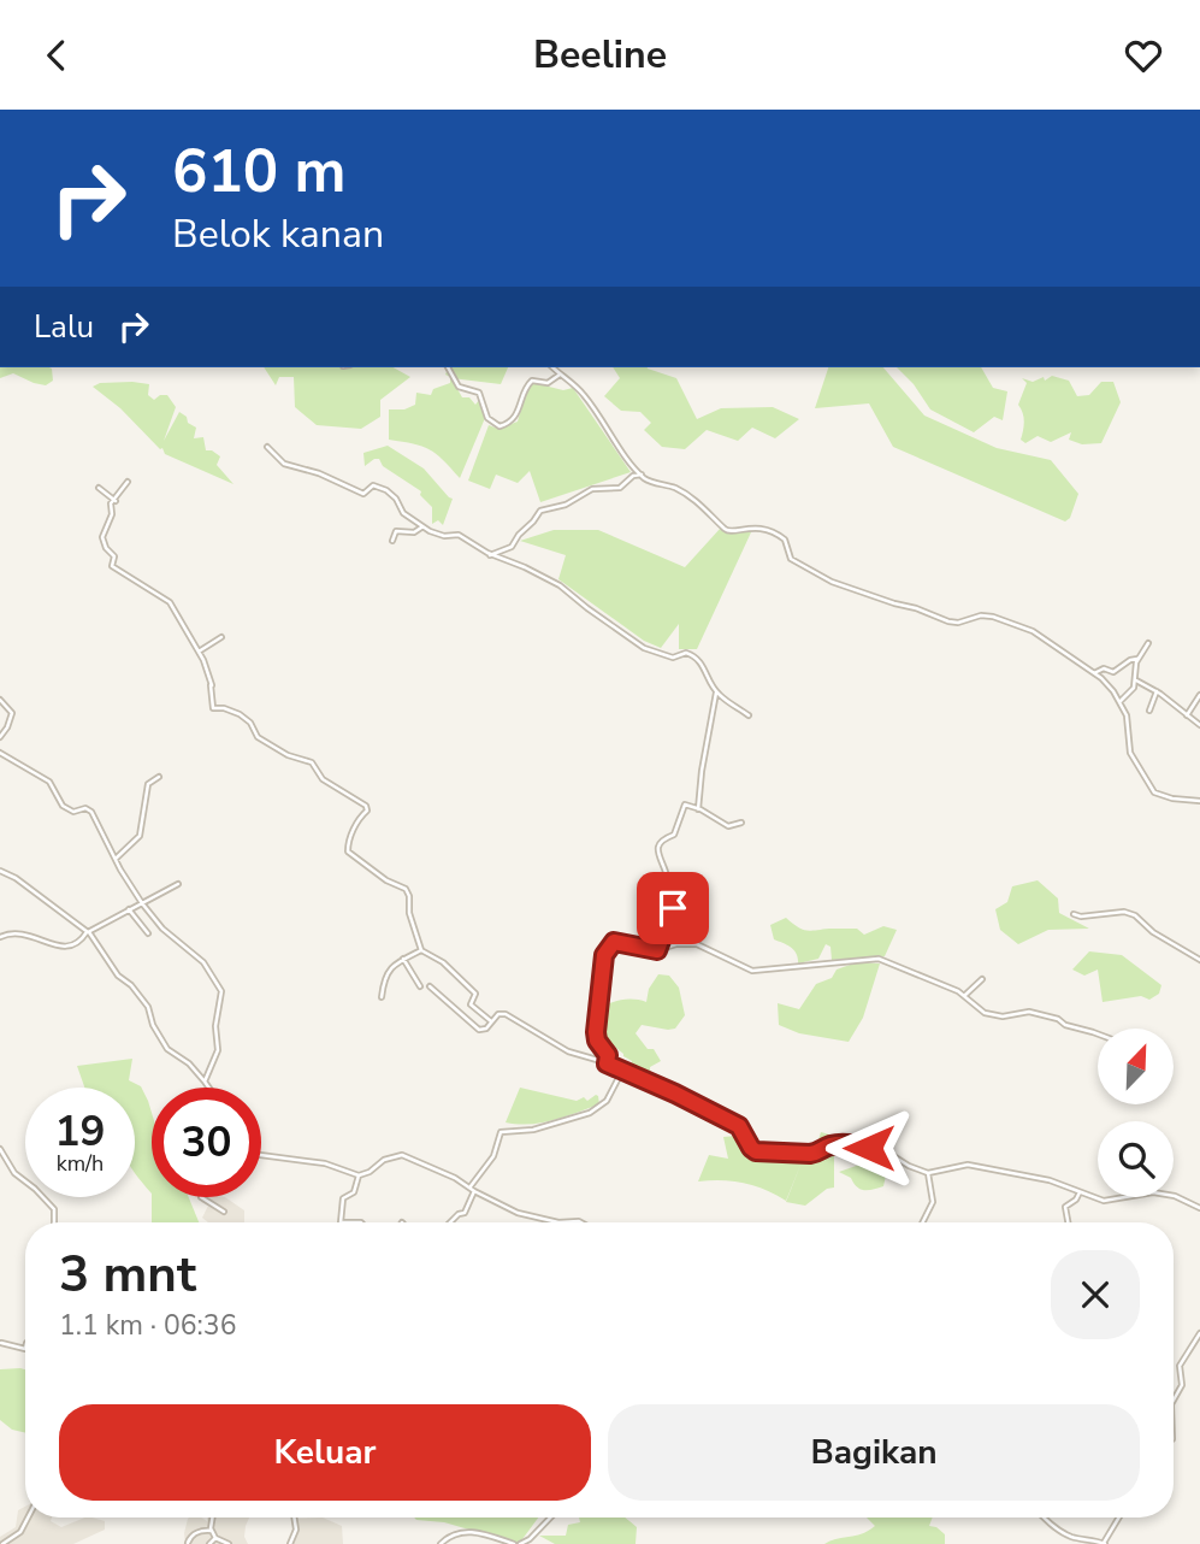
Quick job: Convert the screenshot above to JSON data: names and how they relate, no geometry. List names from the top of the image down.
{
  "north": "top right",
  "page": {
    "header": "Beeline",
    "turn": ["610 m", "Belok kanan"],
    "then": "Lalu",
    "speed": "19 km/h",
    "limit": "30",
    "heading": ["3 mnt", "1.1 km · 06:36"],
    "buttons": ["Keluar", "Bagikan"]
  }
}
